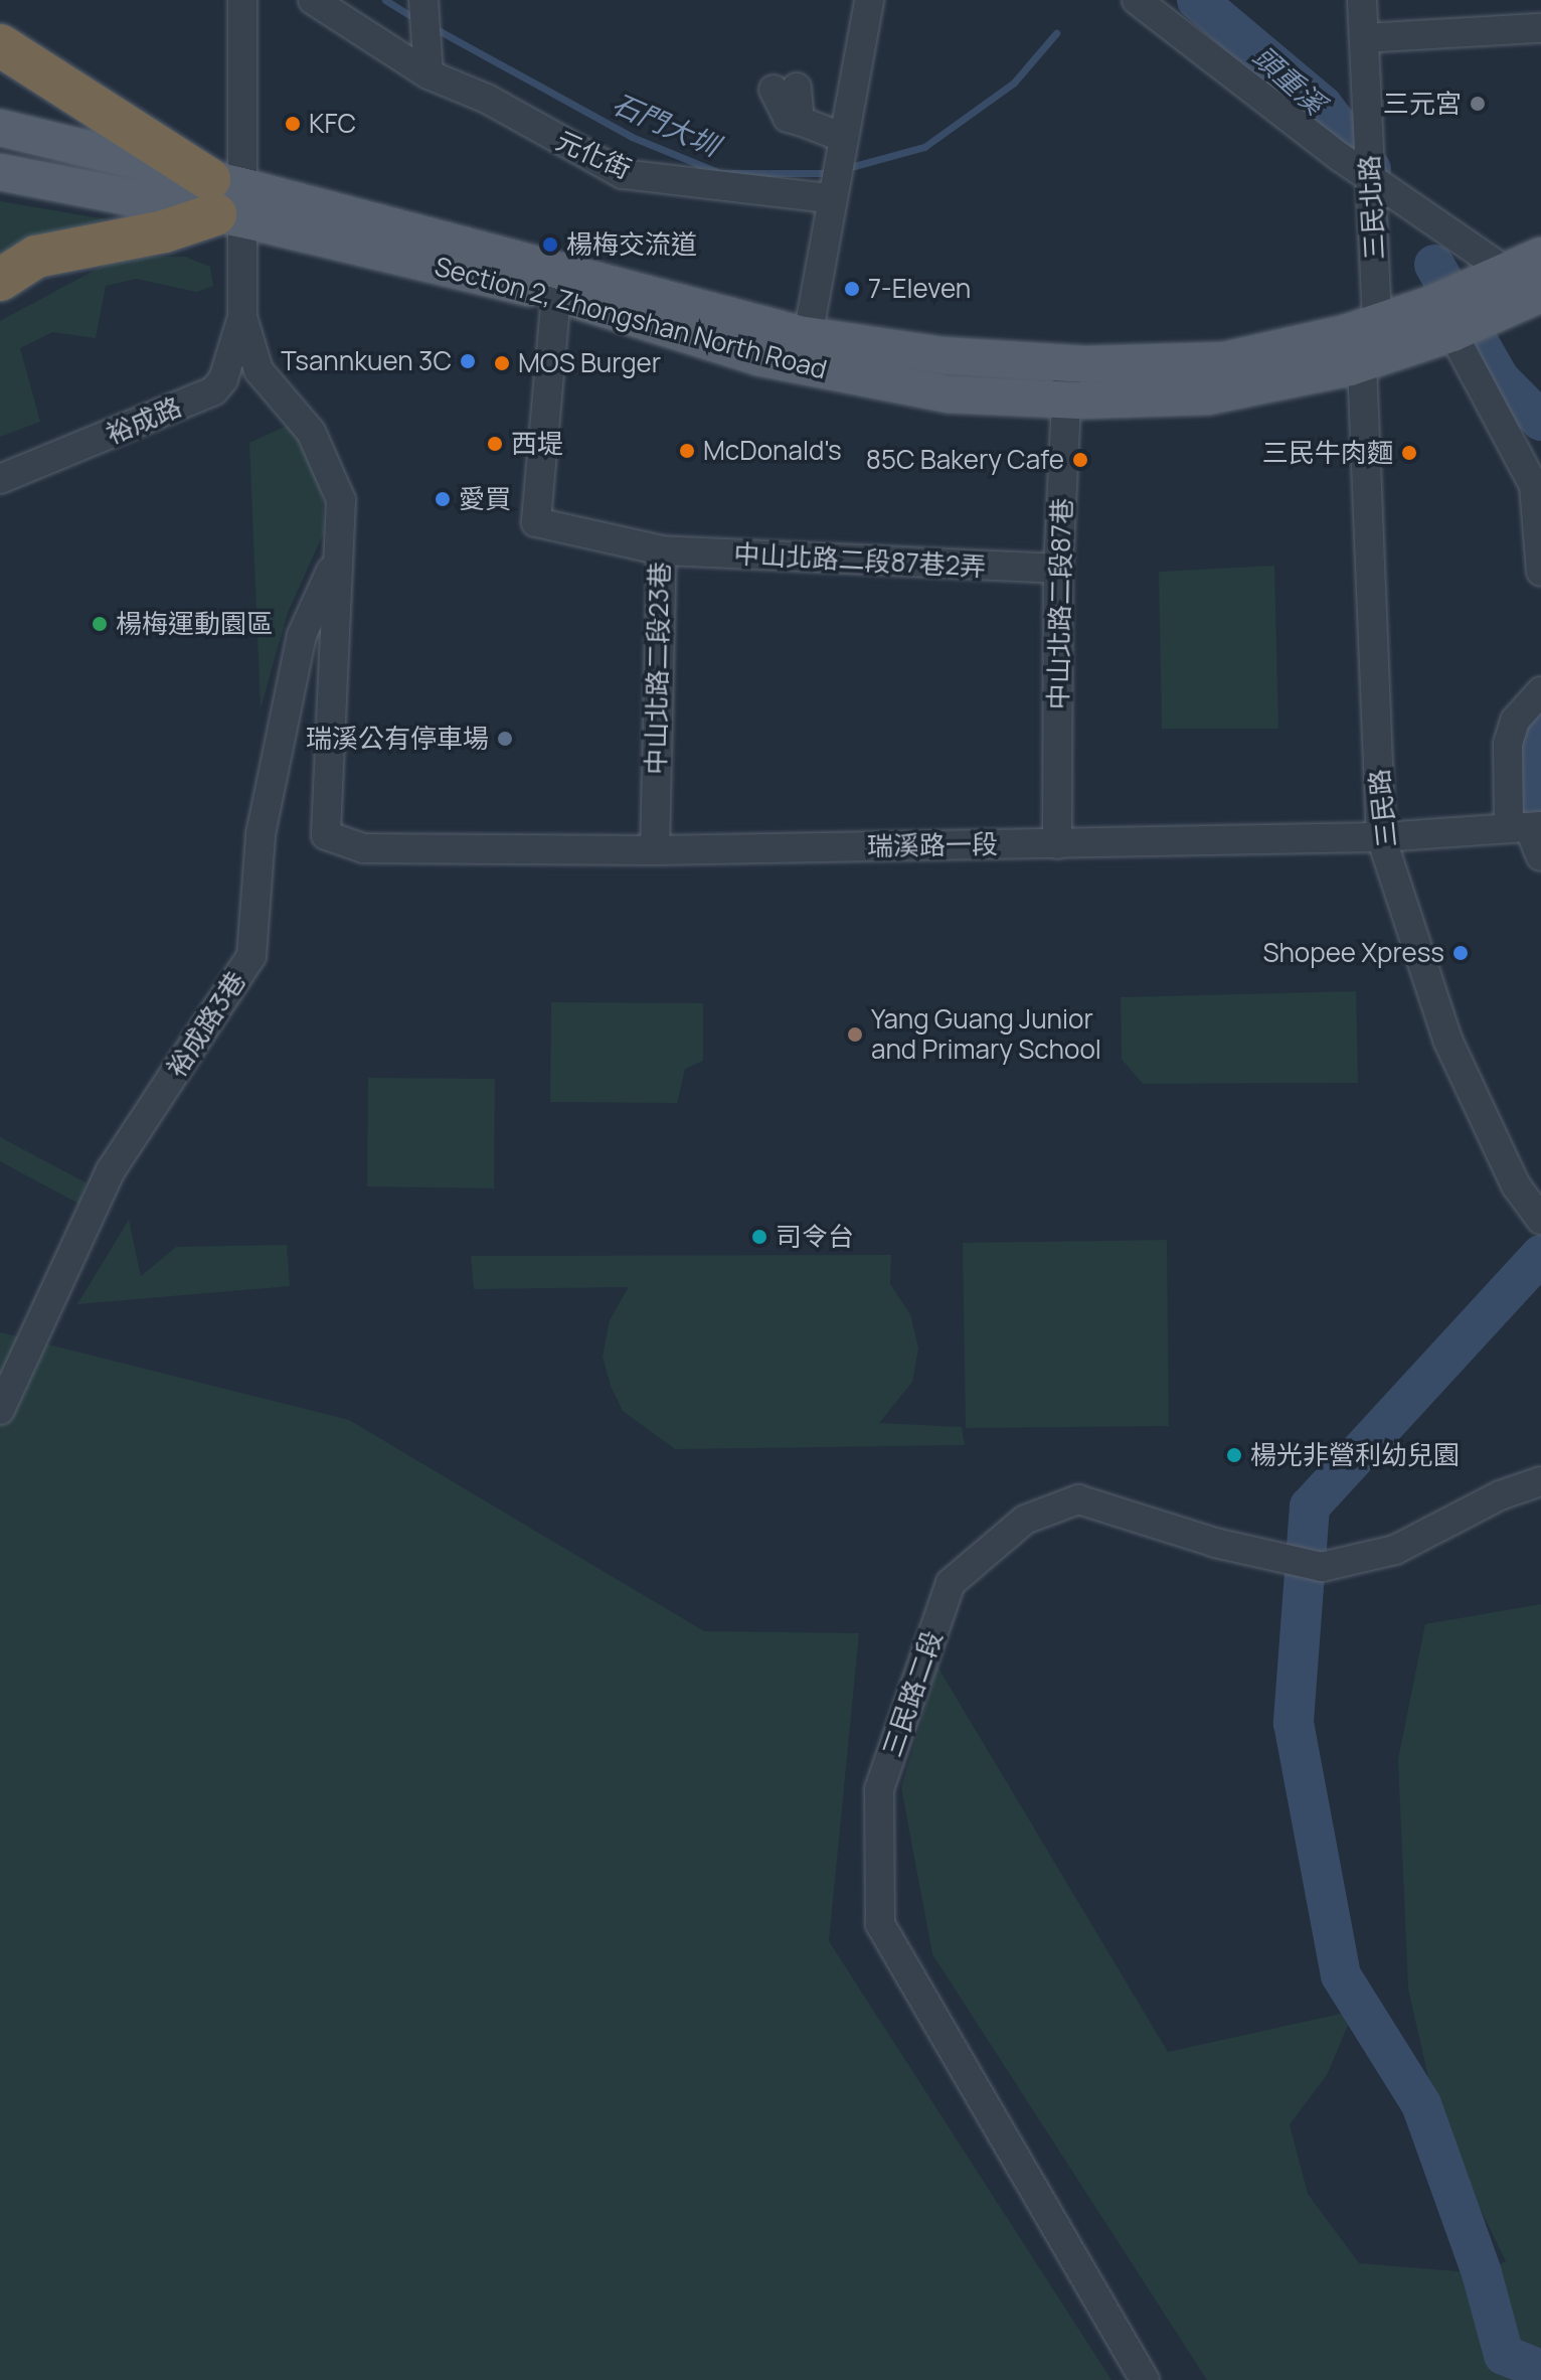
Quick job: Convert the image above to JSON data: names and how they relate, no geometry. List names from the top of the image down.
{
  "streets": {
    "main road": ["Section 2, Zhongshan North Road"],
    "street": [
      "元化街",
      "三民北路",
      "裕成路",
      "中山北路二段87巷2弄",
      "中山北路二段87巷",
      "中山北路二段23巷",
      "三民路",
      "瑞溪路一段",
      "裕成路3巷",
      "三民路二段"
    ]
  },
  "crossings": [
    ["三民北路", "Section 2, Zhongshan North Road"],
    ["三民北路", "三民路"],
    ["Section 2, Zhongshan North Road", "中山北路二段87巷"],
    ["Section 2, Zhongshan North Road", "中山北路二段23巷"],
    ["Section 2, Zhongshan North Road", "三民路"],
    ["Section 2, Zhongshan North Road", "裕成路3巷"],
    ["裕成路", "裕成路3巷"],
    ["中山北路二段87巷2弄", "中山北路二段87巷"],
    ["中山北路二段87巷2弄", "中山北路二段23巷"],
    ["中山北路二段87巷", "瑞溪路一段"],
    ["中山北路二段23巷", "瑞溪路一段"],
    ["三民路", "瑞溪路一段"],
    ["瑞溪路一段", "裕成路3巷"]
  ],
  "water": ["頭重溪", "石門大圳"],
  "places": [
    "三元宮",
    "KFC",
    "楊梅交流道",
    "7-Eleven",
    "Tsannkuen 3C",
    "MOS Burger",
    "西堤",
    "McDonald's",
    "三民牛肉麵",
    "85C Bakery Cafe",
    "愛買",
    "楊梅運動園區",
    "瑞溪公有停車場",
    "Shopee Xpress",
    "Yang Guang Junior and Primary School",
    "司令台",
    "楊光非營利幼兒園"
  ]
}
